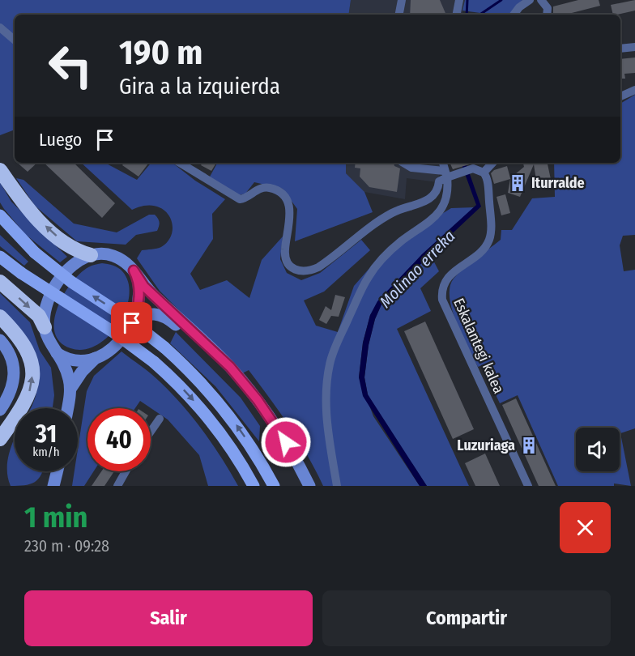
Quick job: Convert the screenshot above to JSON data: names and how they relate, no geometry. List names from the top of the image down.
{
  "streets": {
    "street": ["Eskalantegi kalea"]
  },
  "water": ["Molinao erreka"],
  "places": {
    "building": ["Iturralde", "Luzuriaga"]
  },
  "page": {
    "turn": ["190 m", "Gira a la izquierda"],
    "then": "Luego",
    "speed": "31 km/h",
    "limit": "40",
    "heading": ["1 min", "230 m · 09:28"],
    "buttons": ["Salir", "Compartir"]
  }
}
